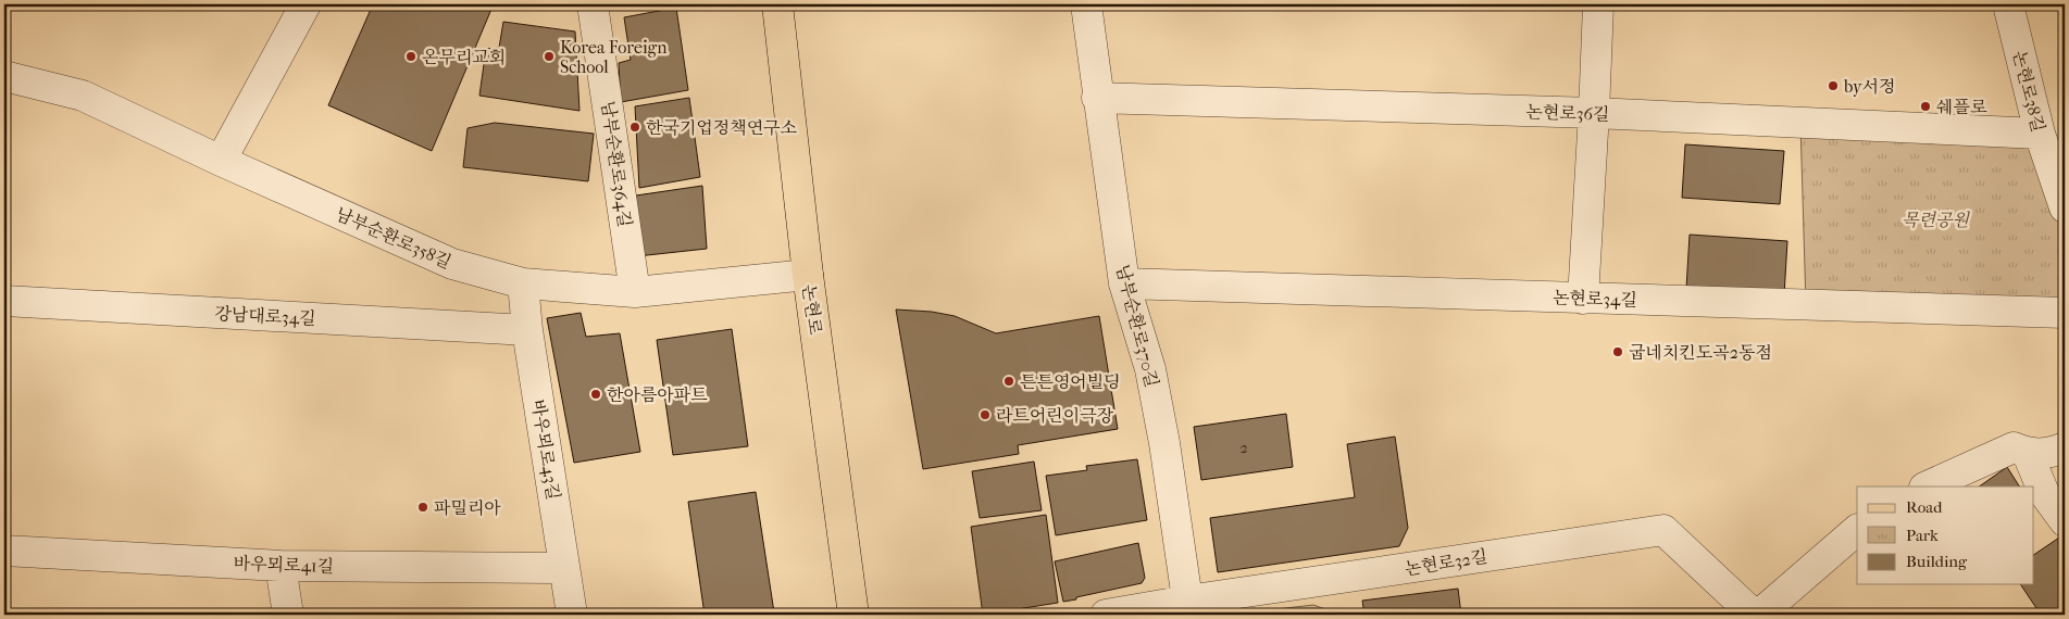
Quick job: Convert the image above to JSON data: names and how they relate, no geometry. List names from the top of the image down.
{
  "streets": {
    "main road": ["논현로"],
    "street": [
      "논현로38길",
      "논현로36길",
      "남부순환로364길",
      "남부순환로358길",
      "논현로34길",
      "강남대로34길",
      "남부순환로370길",
      "바우뫼로43길",
      "논현로32길",
      "바우뫼로41길"
    ]
  },
  "crossings": [
    ["논현로38길", "논현로36길"],
    ["논현로36길", "남부순환로370길"],
    ["남부순환로364길", "남부순환로358길"],
    ["남부순환로358길", "논현로"],
    ["남부순환로358길", "바우뫼로43길"],
    ["논현로34길", "남부순환로370길"],
    ["강남대로34길", "바우뫼로43길"],
    ["남부순환로370길", "논현로32길"],
    ["바우뫼로43길", "바우뫼로41길"]
  ],
  "parks": ["목련공원"],
  "places": [
    "온무리교회",
    "Korea Foreign School",
    "by서정",
    "쉐플로",
    "한국기업정책연구소",
    "굽네치킨도곡2동점",
    "튼튼영어빌딩",
    "한아름아파트",
    "라트어린이극장",
    "파밀리아"
  ],
  "house_numbers": ["2"],
  "legend": ["Road", "Park", "Building"]
}
